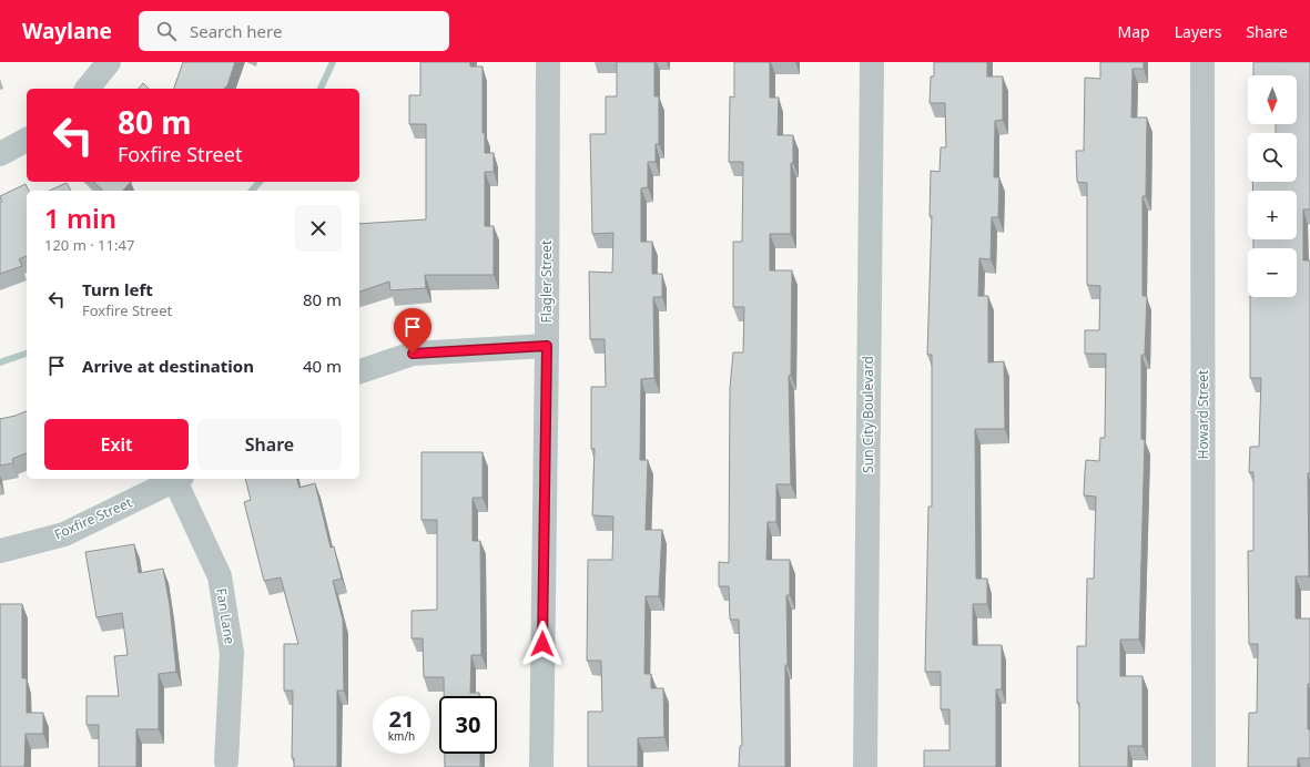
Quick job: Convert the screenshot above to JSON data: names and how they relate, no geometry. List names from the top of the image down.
{
  "streets": {
    "street": [
      "Flagler Street",
      "Sun City Boulevard",
      "Howard Street",
      "Foxfire Street",
      "Fan Lane"
    ]
  },
  "crossings": [
    ["Foxfire Street", "Fan Lane"]
  ],
  "north": "bottom",
  "page": {
    "header": "Waylane",
    "search": "Search here",
    "nav": ["Map", "Layers", "Share"],
    "map_buttons": ["+", "−"],
    "turn": ["80 m", "Foxfire Street"],
    "heading": ["1 min", "120 m · 11:47"],
    "list": [
      {
        "name": "Turn left",
        "note": "Foxfire Street",
        "value": "80 m"
      },
      {
        "name": "Arrive at destination",
        "value": "40 m"
      }
    ],
    "buttons": ["Exit", "Share"],
    "speed": "21 km/h",
    "limit": "30"
  }
}
